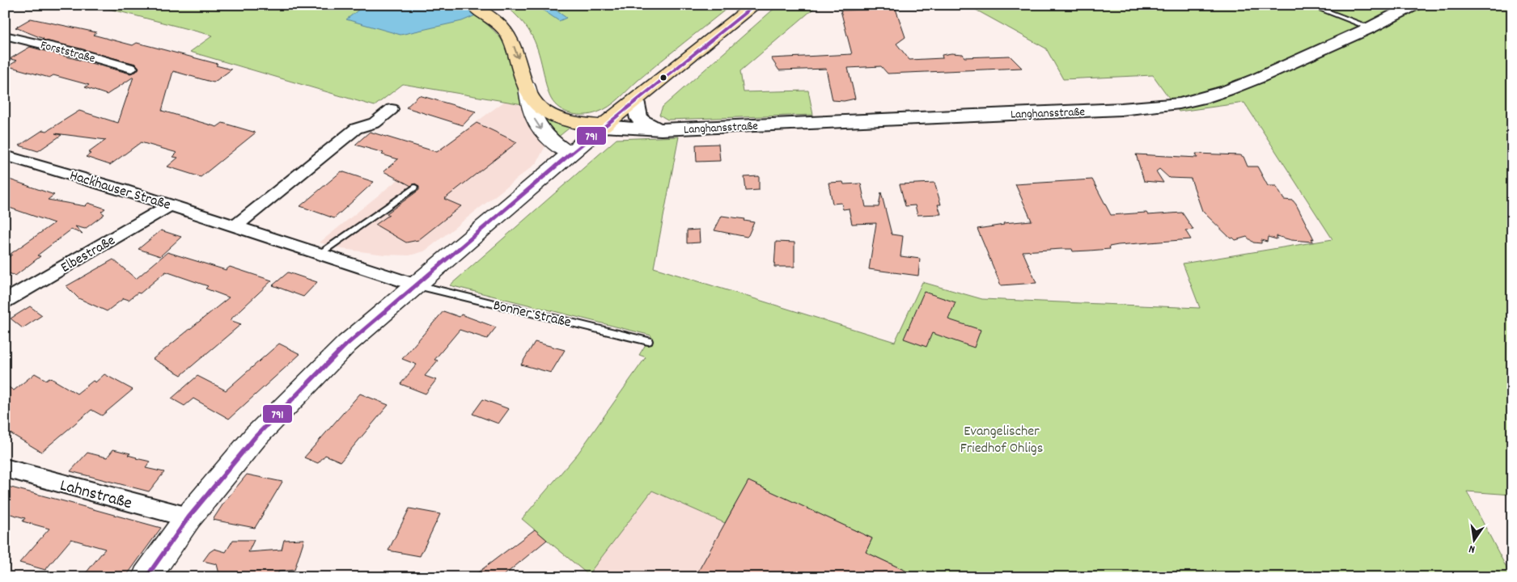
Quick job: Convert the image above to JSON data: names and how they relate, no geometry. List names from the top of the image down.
{
  "streets": {
    "street": [
      "Forststraße",
      "Langhansstraße",
      "Hackhauser Straße",
      "Elbestraße",
      "Lahnstraße"
    ],
    "lane": ["Bonner Straße"]
  },
  "crossings": [
    ["Hackhauser Straße", "Elbestraße"],
    ["Hackhauser Straße", "Bonner Straße"]
  ],
  "parks": ["Evangelischer Friedhof Ohligs"],
  "lines": ["transit line 791"],
  "north": "bottom"
}
